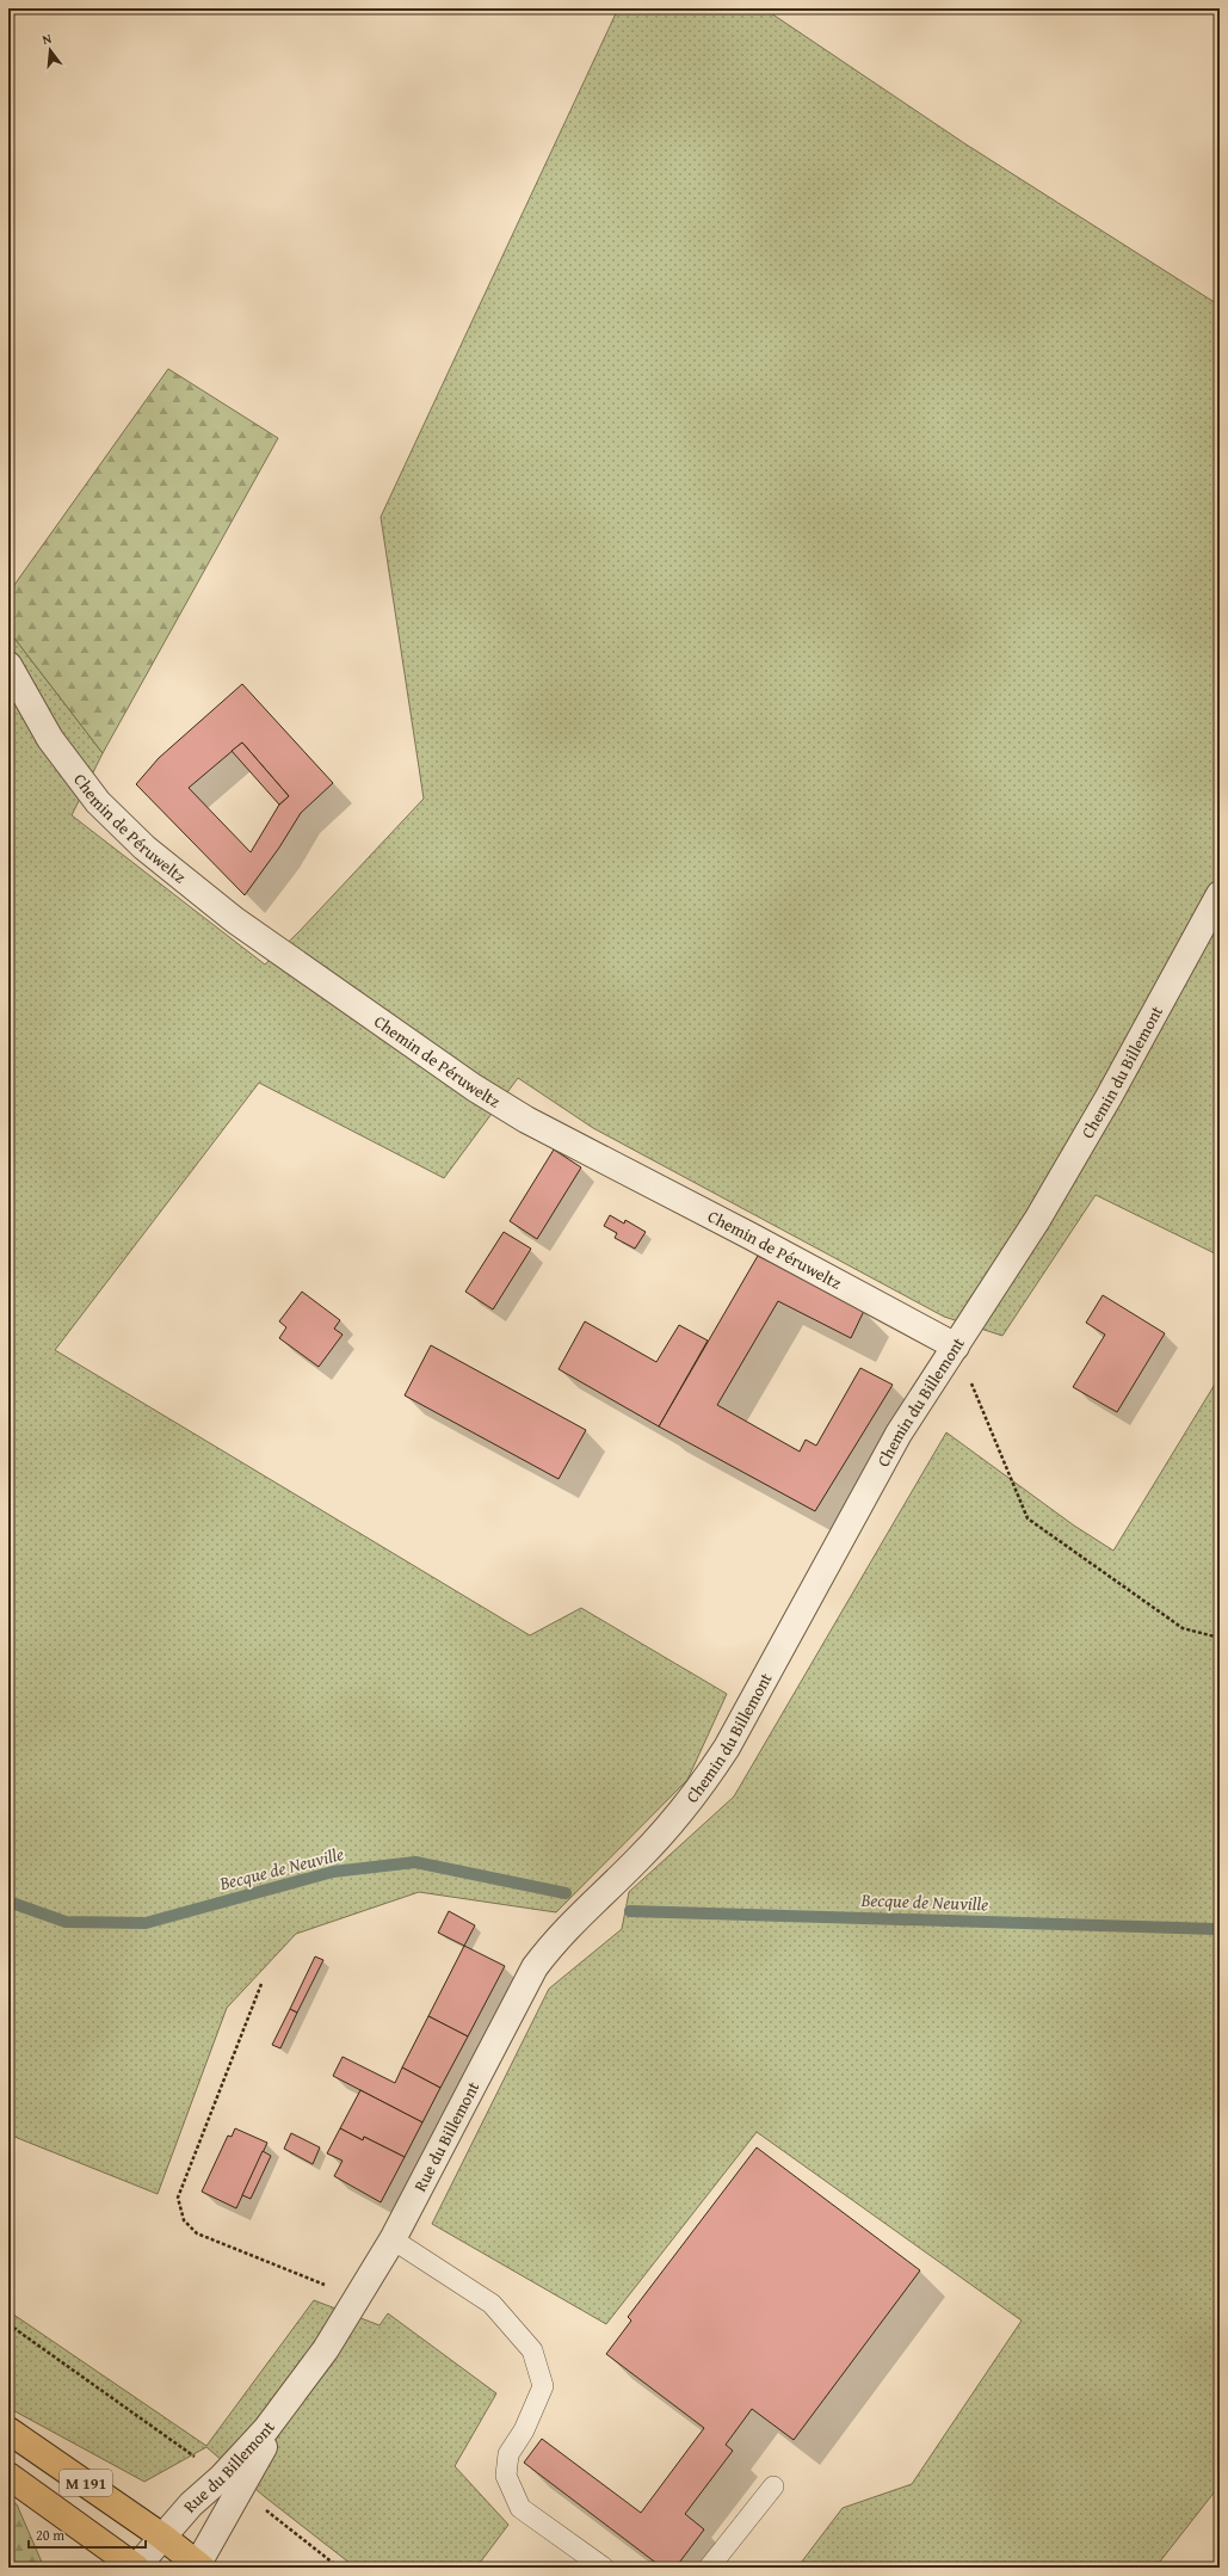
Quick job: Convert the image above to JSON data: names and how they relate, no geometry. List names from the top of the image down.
{
  "streets": {
    "main road": ["M 191"],
    "street": ["Chemin de Péruweltz", "Chemin du Billemont", "Rue du Billemont"]
  },
  "crossings": [
    ["Chemin de Péruweltz", "Chemin du Billemont"],
    ["Chemin du Billemont", "Rue du Billemont"],
    ["Rue du Billemont", "M 191"]
  ],
  "water": ["Becque de Neuville"],
  "scale_bar": "20 m",
  "north": "top"
}
